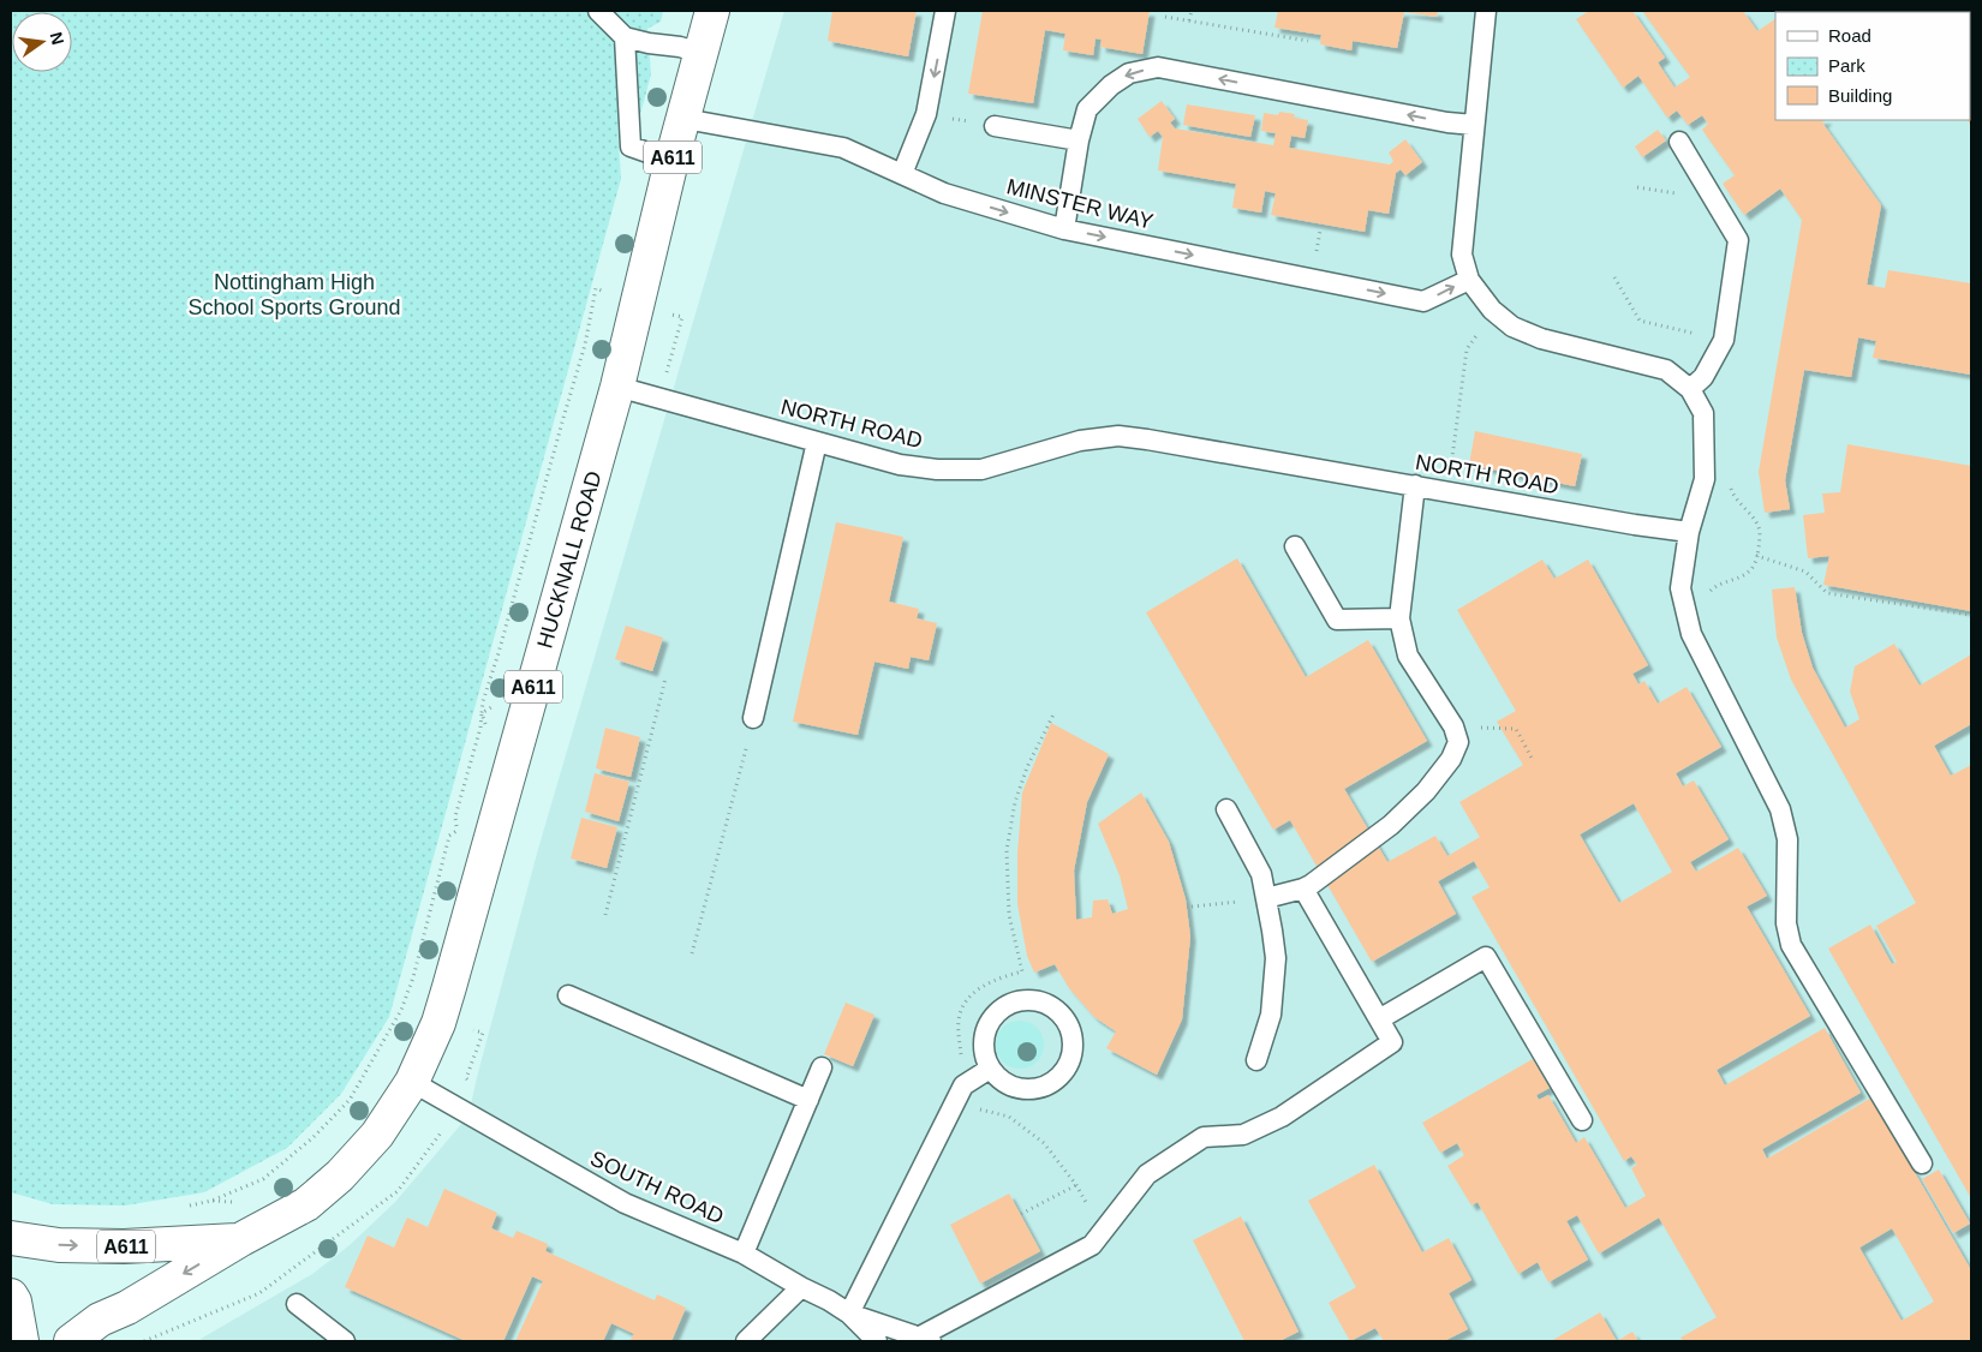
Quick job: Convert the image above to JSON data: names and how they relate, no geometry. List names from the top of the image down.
{
  "streets": {
    "main road": ["A611", "HUCKNALL ROAD"],
    "lane": ["MINSTER WAY", "NORTH ROAD", "SOUTH ROAD"]
  },
  "crossings": [
    ["MINSTER WAY", "HUCKNALL ROAD"],
    ["NORTH ROAD", "HUCKNALL ROAD"],
    ["HUCKNALL ROAD", "SOUTH ROAD"]
  ],
  "one_way": ["MINSTER WAY"],
  "parks": ["Nottingham High School Sports Ground"],
  "legend": ["Road", "Park", "Building"],
  "north": "right"
}
